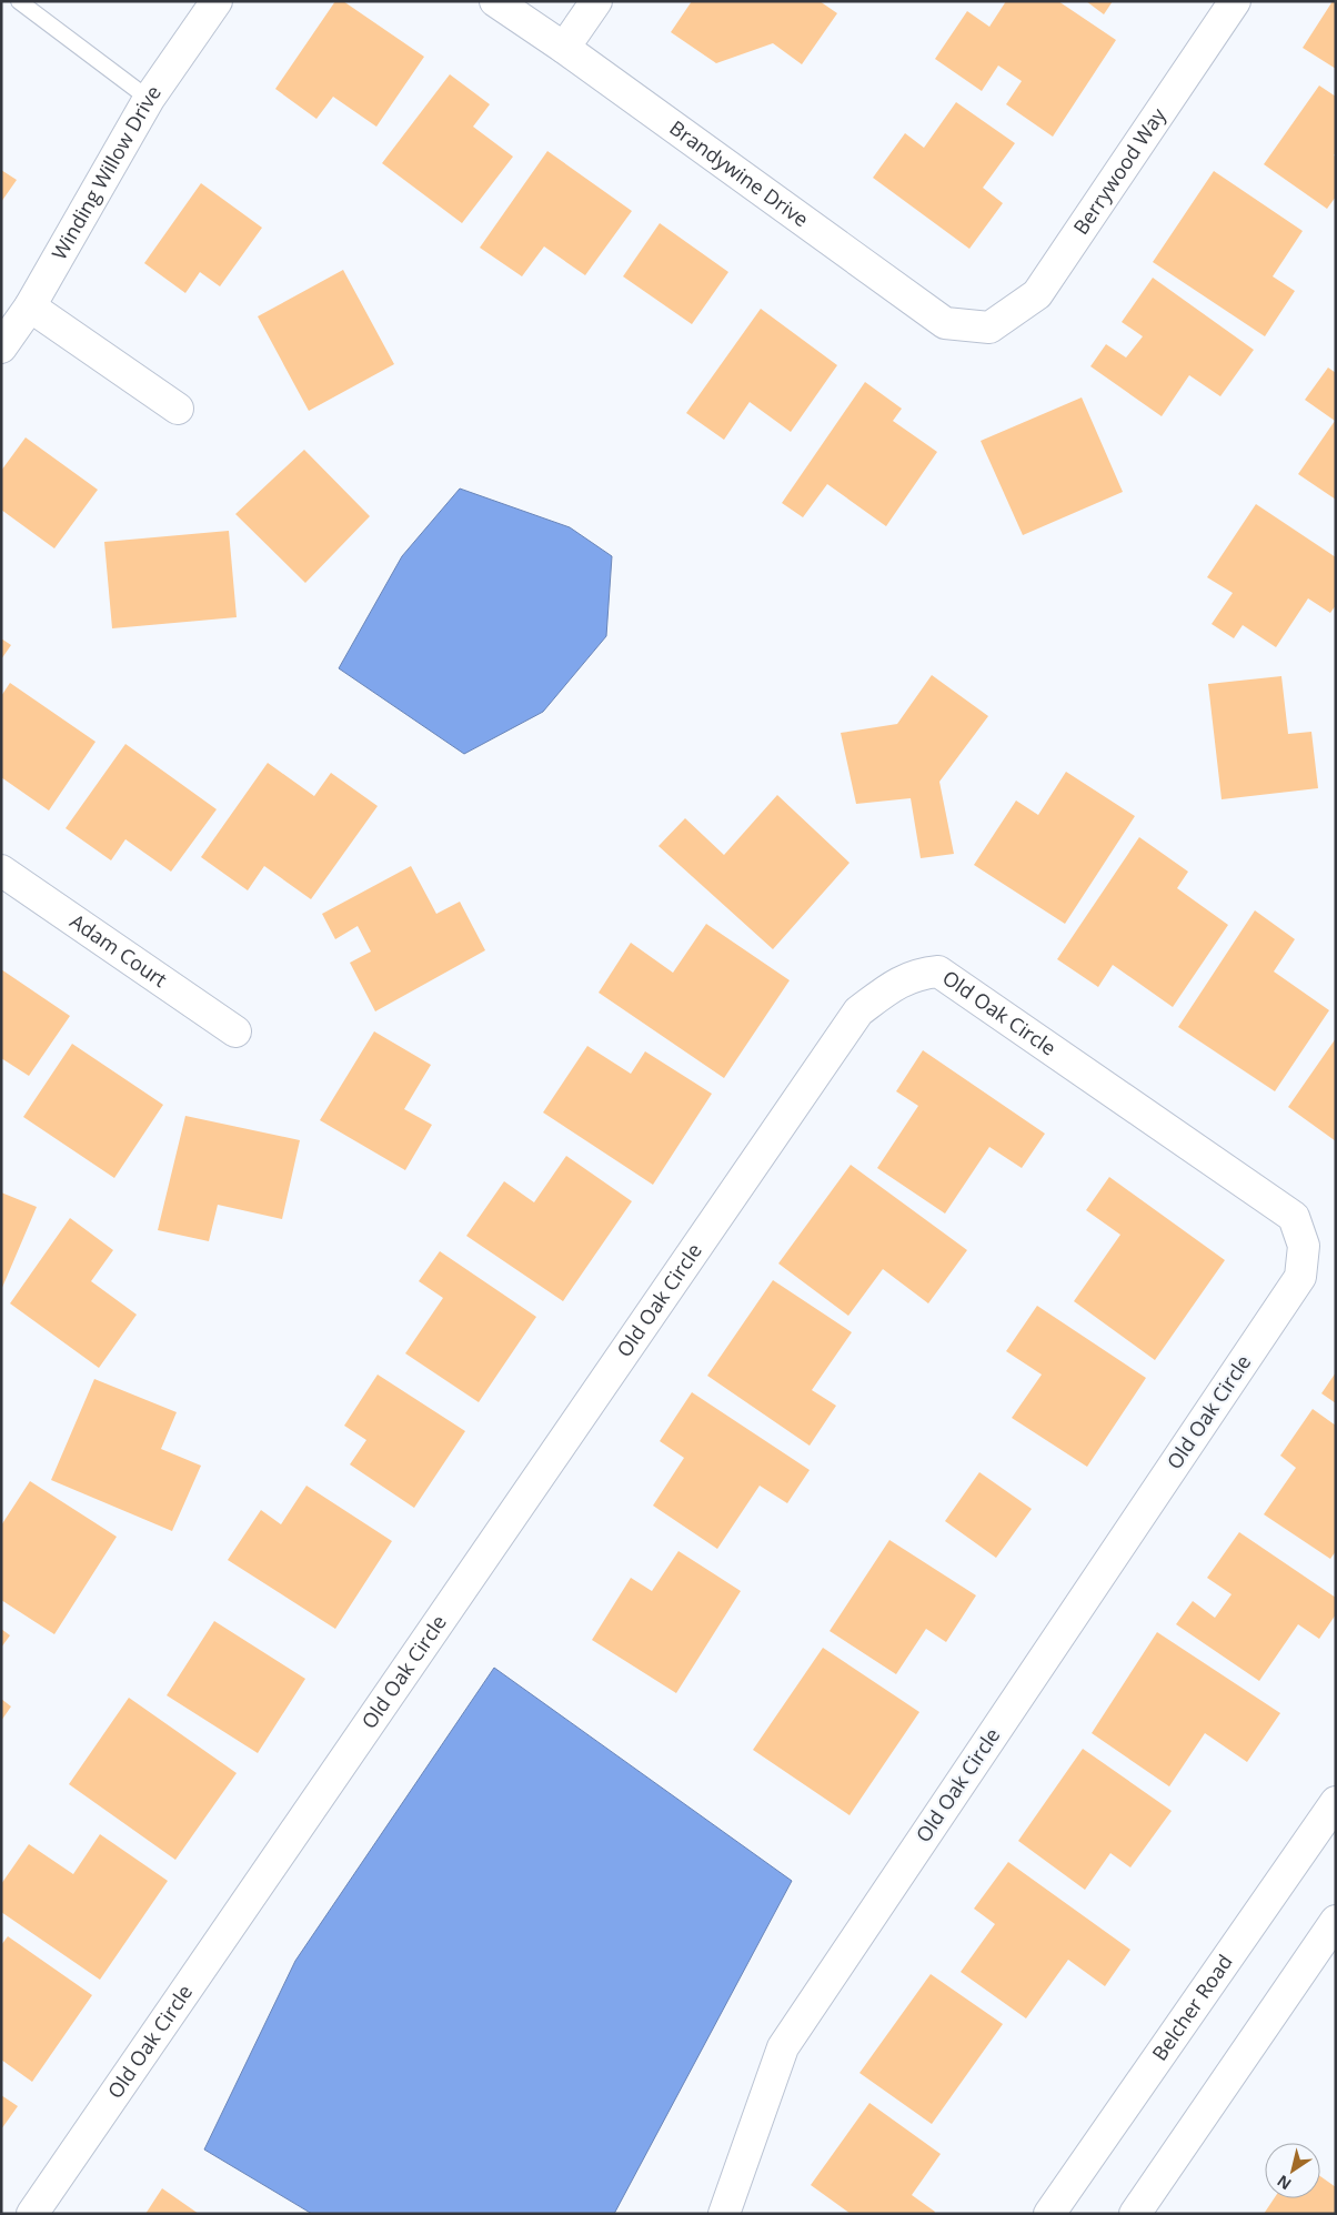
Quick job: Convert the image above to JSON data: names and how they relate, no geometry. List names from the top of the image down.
{
  "streets": {
    "street": [
      "Berrywood Way",
      "Winding Willow Drive",
      "Brandywine Drive",
      "Adam Court",
      "Old Oak Circle",
      "Belcher Road"
    ]
  },
  "crossings": [
    ["Berrywood Way", "Brandywine Drive"]
  ],
  "north": "bottom left"
}
